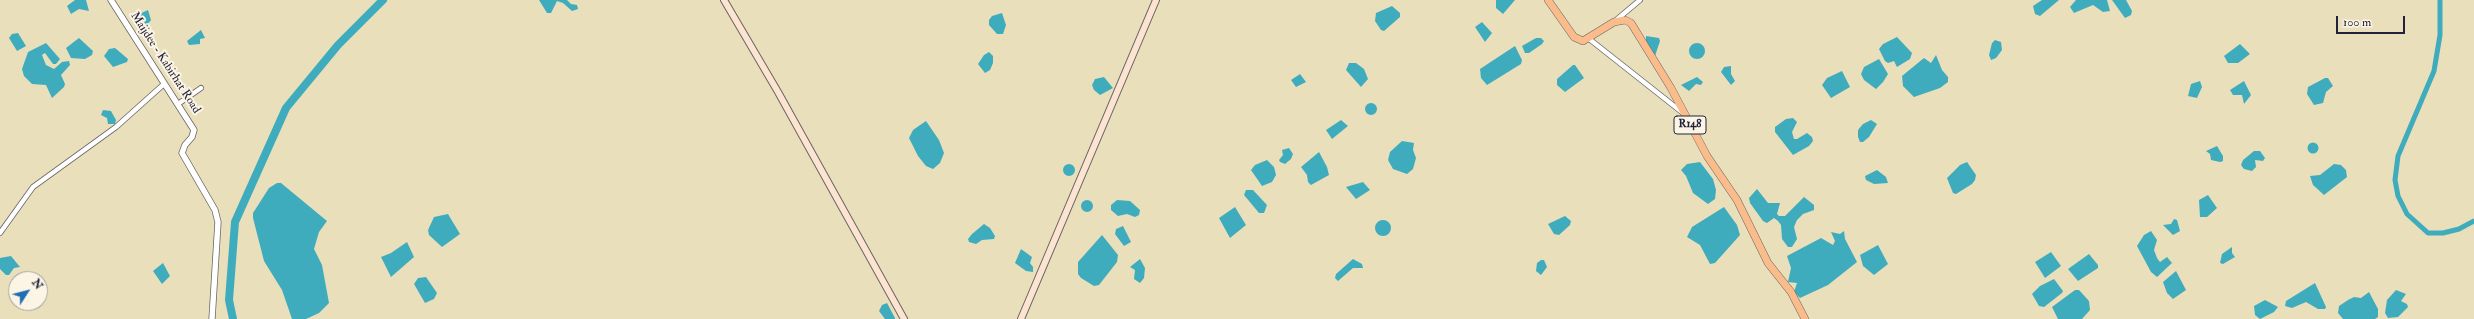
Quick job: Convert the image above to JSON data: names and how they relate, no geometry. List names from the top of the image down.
{
  "streets": {
    "main road": ["R148"],
    "street": ["Maijdee - Kabirhat Road"]
  },
  "scale_bar": "100 m",
  "north": "top right"
}
